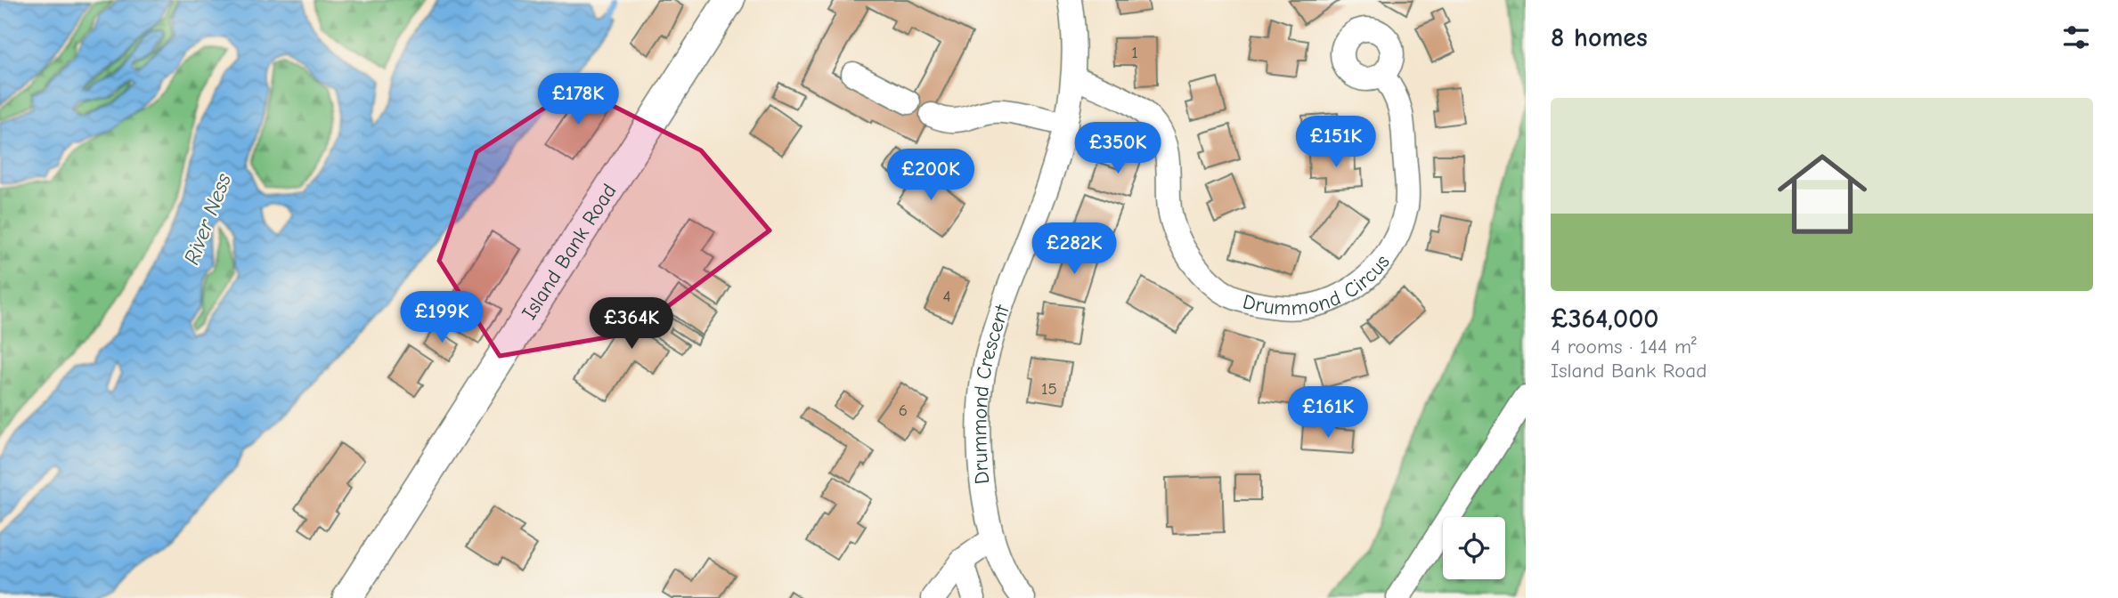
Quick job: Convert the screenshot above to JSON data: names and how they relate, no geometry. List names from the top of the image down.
{
  "streets": {
    "main road": ["Island Bank Road"],
    "street": ["Drummond Circus", "Drummond Crescent"]
  },
  "crossings": [
    ["Drummond Circus", "Drummond Crescent"]
  ],
  "water": ["River Ness"],
  "house_numbers": [
    "1",
    "4",
    "15",
    "6"
  ],
  "page": {
    "heading": "8 homes",
    "price": [
      "£178K",
      "£151K",
      "£350K",
      "£200K",
      "£282K",
      "£199K",
      "£364K",
      "£161K"
    ],
    "list": [
      {
        "name": "£364,000",
        "note": "4 rooms · 144 m² · Island Bank Road"
      }
    ]
  }
}
